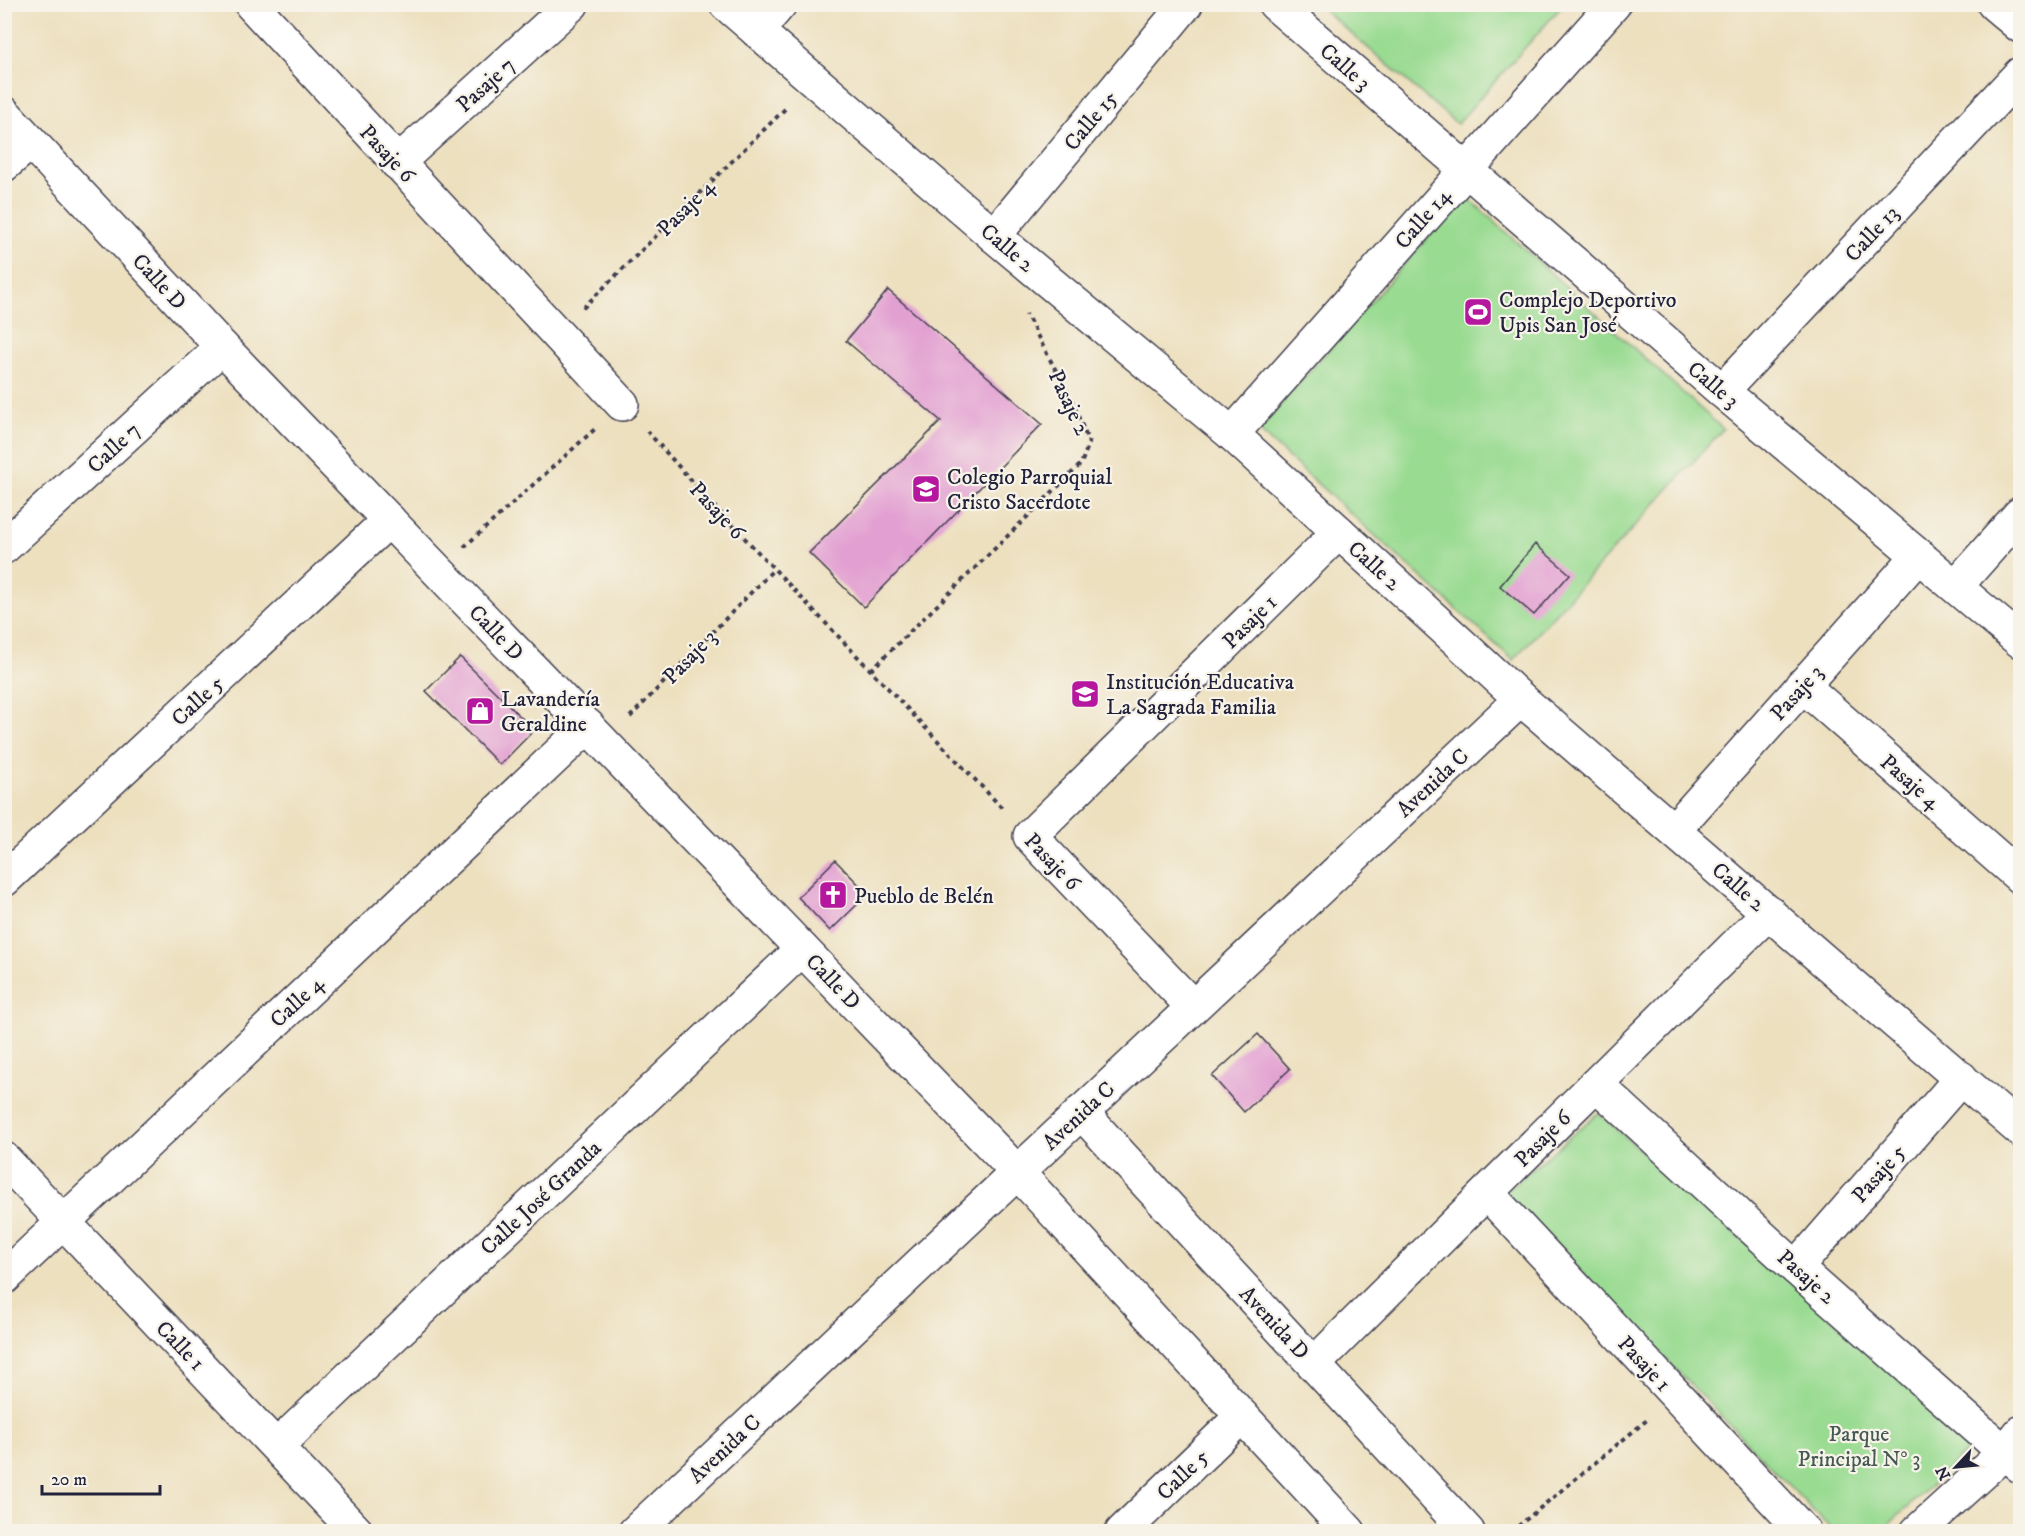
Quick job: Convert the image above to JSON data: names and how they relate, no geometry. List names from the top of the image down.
{
  "streets": {
    "street": [
      "Calle 3",
      "Pasaje 7",
      "Calle 15",
      "Pasaje 6",
      "Pasaje 4",
      "Calle 14",
      "Calle 13",
      "Calle 2",
      "Calle D",
      "Pasaje 2",
      "Calle 7",
      "Pasaje 1",
      "Pasaje 3",
      "Calle 5",
      "Avenida C",
      "Calle 4",
      "Pasaje 5",
      "Calle José Granda",
      "Avenida D",
      "Calle 1"
    ]
  },
  "crossings": [
    ["Calle 3", "Calle 14"],
    ["Calle 3", "Calle 13"],
    ["Calle 3", "Pasaje 3"],
    ["Pasaje 7", "Pasaje 6"],
    ["Calle 15", "Calle 2"],
    ["Pasaje 6", "Pasaje 4"],
    ["Pasaje 6", "Calle 2"],
    ["Pasaje 6", "Pasaje 2"],
    ["Pasaje 6", "Pasaje 1"],
    ["Pasaje 6", "Pasaje 3"],
    ["Pasaje 6", "Avenida C"],
    ["Pasaje 6", "Avenida D"],
    ["Pasaje 4", "Calle 2"],
    ["Pasaje 4", "Pasaje 3"],
    ["Calle 14", "Calle 2"],
    ["Calle 2", "Pasaje 1"],
    ["Calle 2", "Pasaje 3"],
    ["Calle 2", "Avenida C"],
    ["Calle 2", "Pasaje 5"],
    ["Calle D", "Calle 7"],
    ["Calle D", "Pasaje 3"],
    ["Calle D", "Calle 5"],
    ["Calle D", "Avenida C"],
    ["Calle D", "Calle 4"],
    ["Calle D", "Calle José Granda"],
    ["Pasaje 2", "Pasaje 5"],
    ["Pasaje 3", "Calle 4"],
    ["Avenida C", "Avenida D"],
    ["Calle 4", "Calle 1"],
    ["Calle José Granda", "Calle 1"]
  ],
  "parks": ["Parque Principal N° 3"],
  "places": {
    "sports": ["Complejo Deportivo Upis San José"],
    "school or university": ["Colegio Parroquial Cristo Sacerdote", "Institución Educativa La Sagrada Familia"],
    "shop": ["Lavandería Geraldine"],
    "church": ["Pueblo de Belén"]
  },
  "scale_bar": "20 m",
  "north": "bottom left"
}
